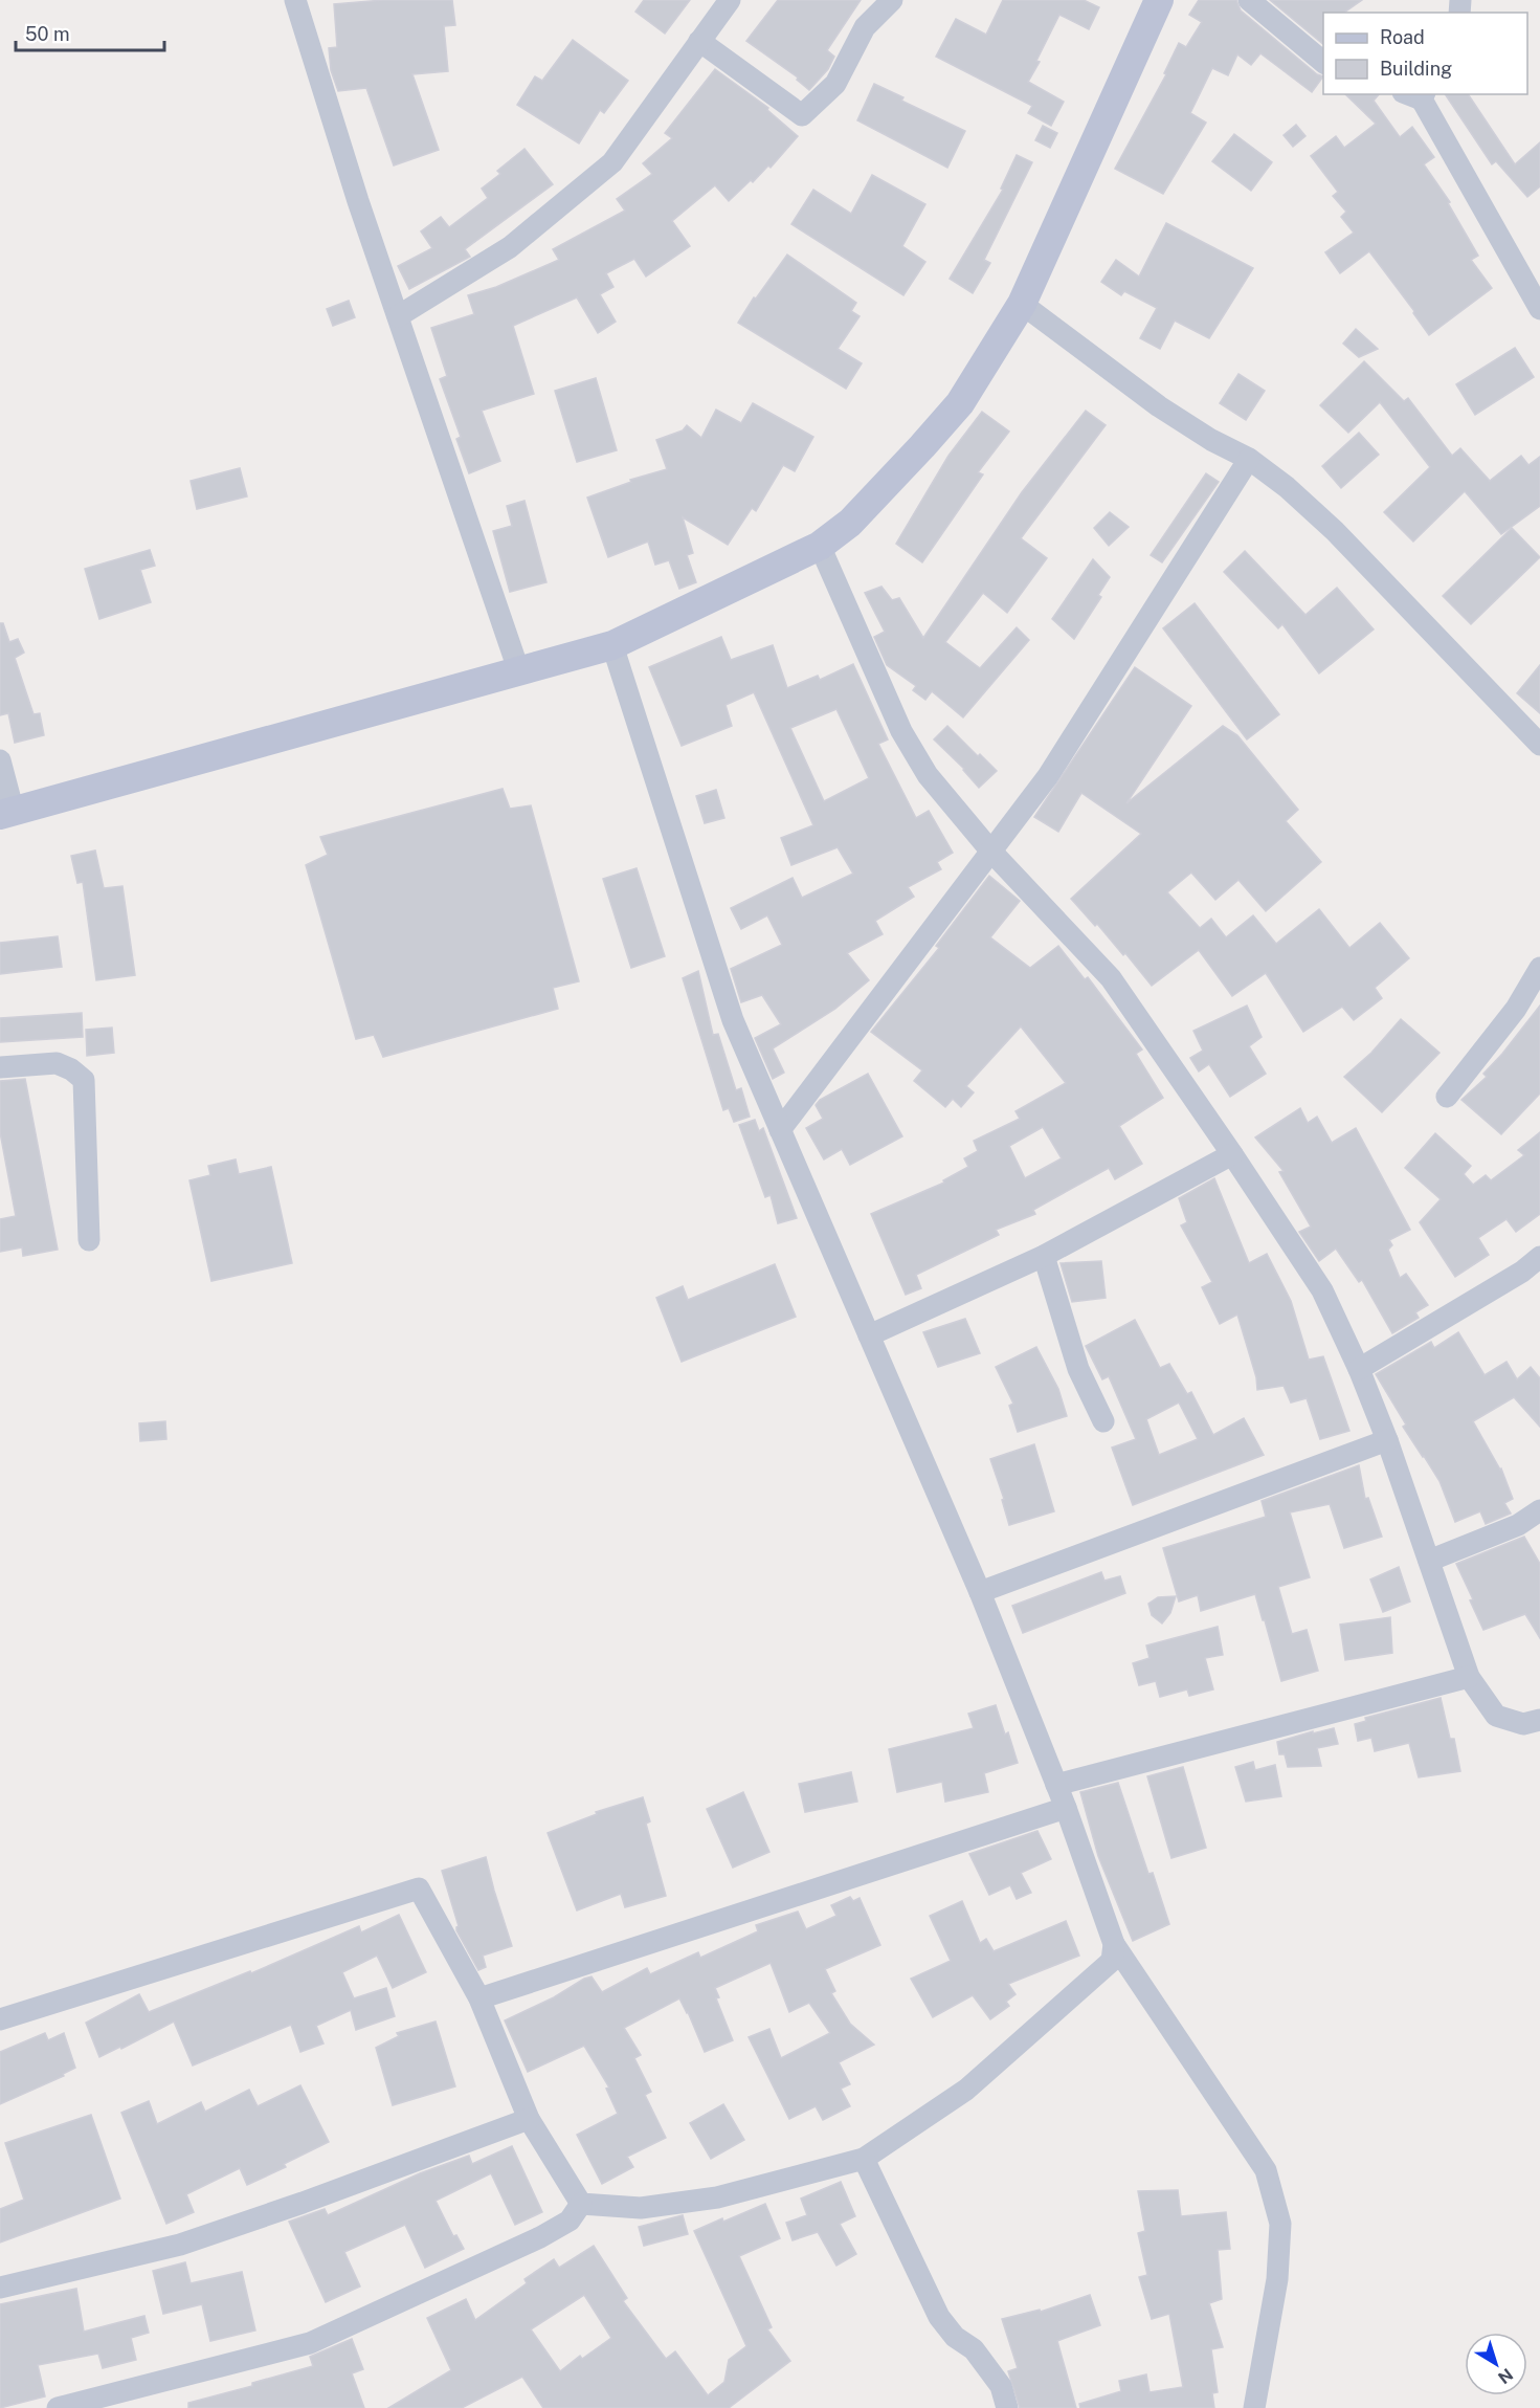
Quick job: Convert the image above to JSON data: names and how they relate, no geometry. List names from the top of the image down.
{
  "legend": ["Road", "Building"],
  "scale_bar": "50 m",
  "north": "bottom right"
}
